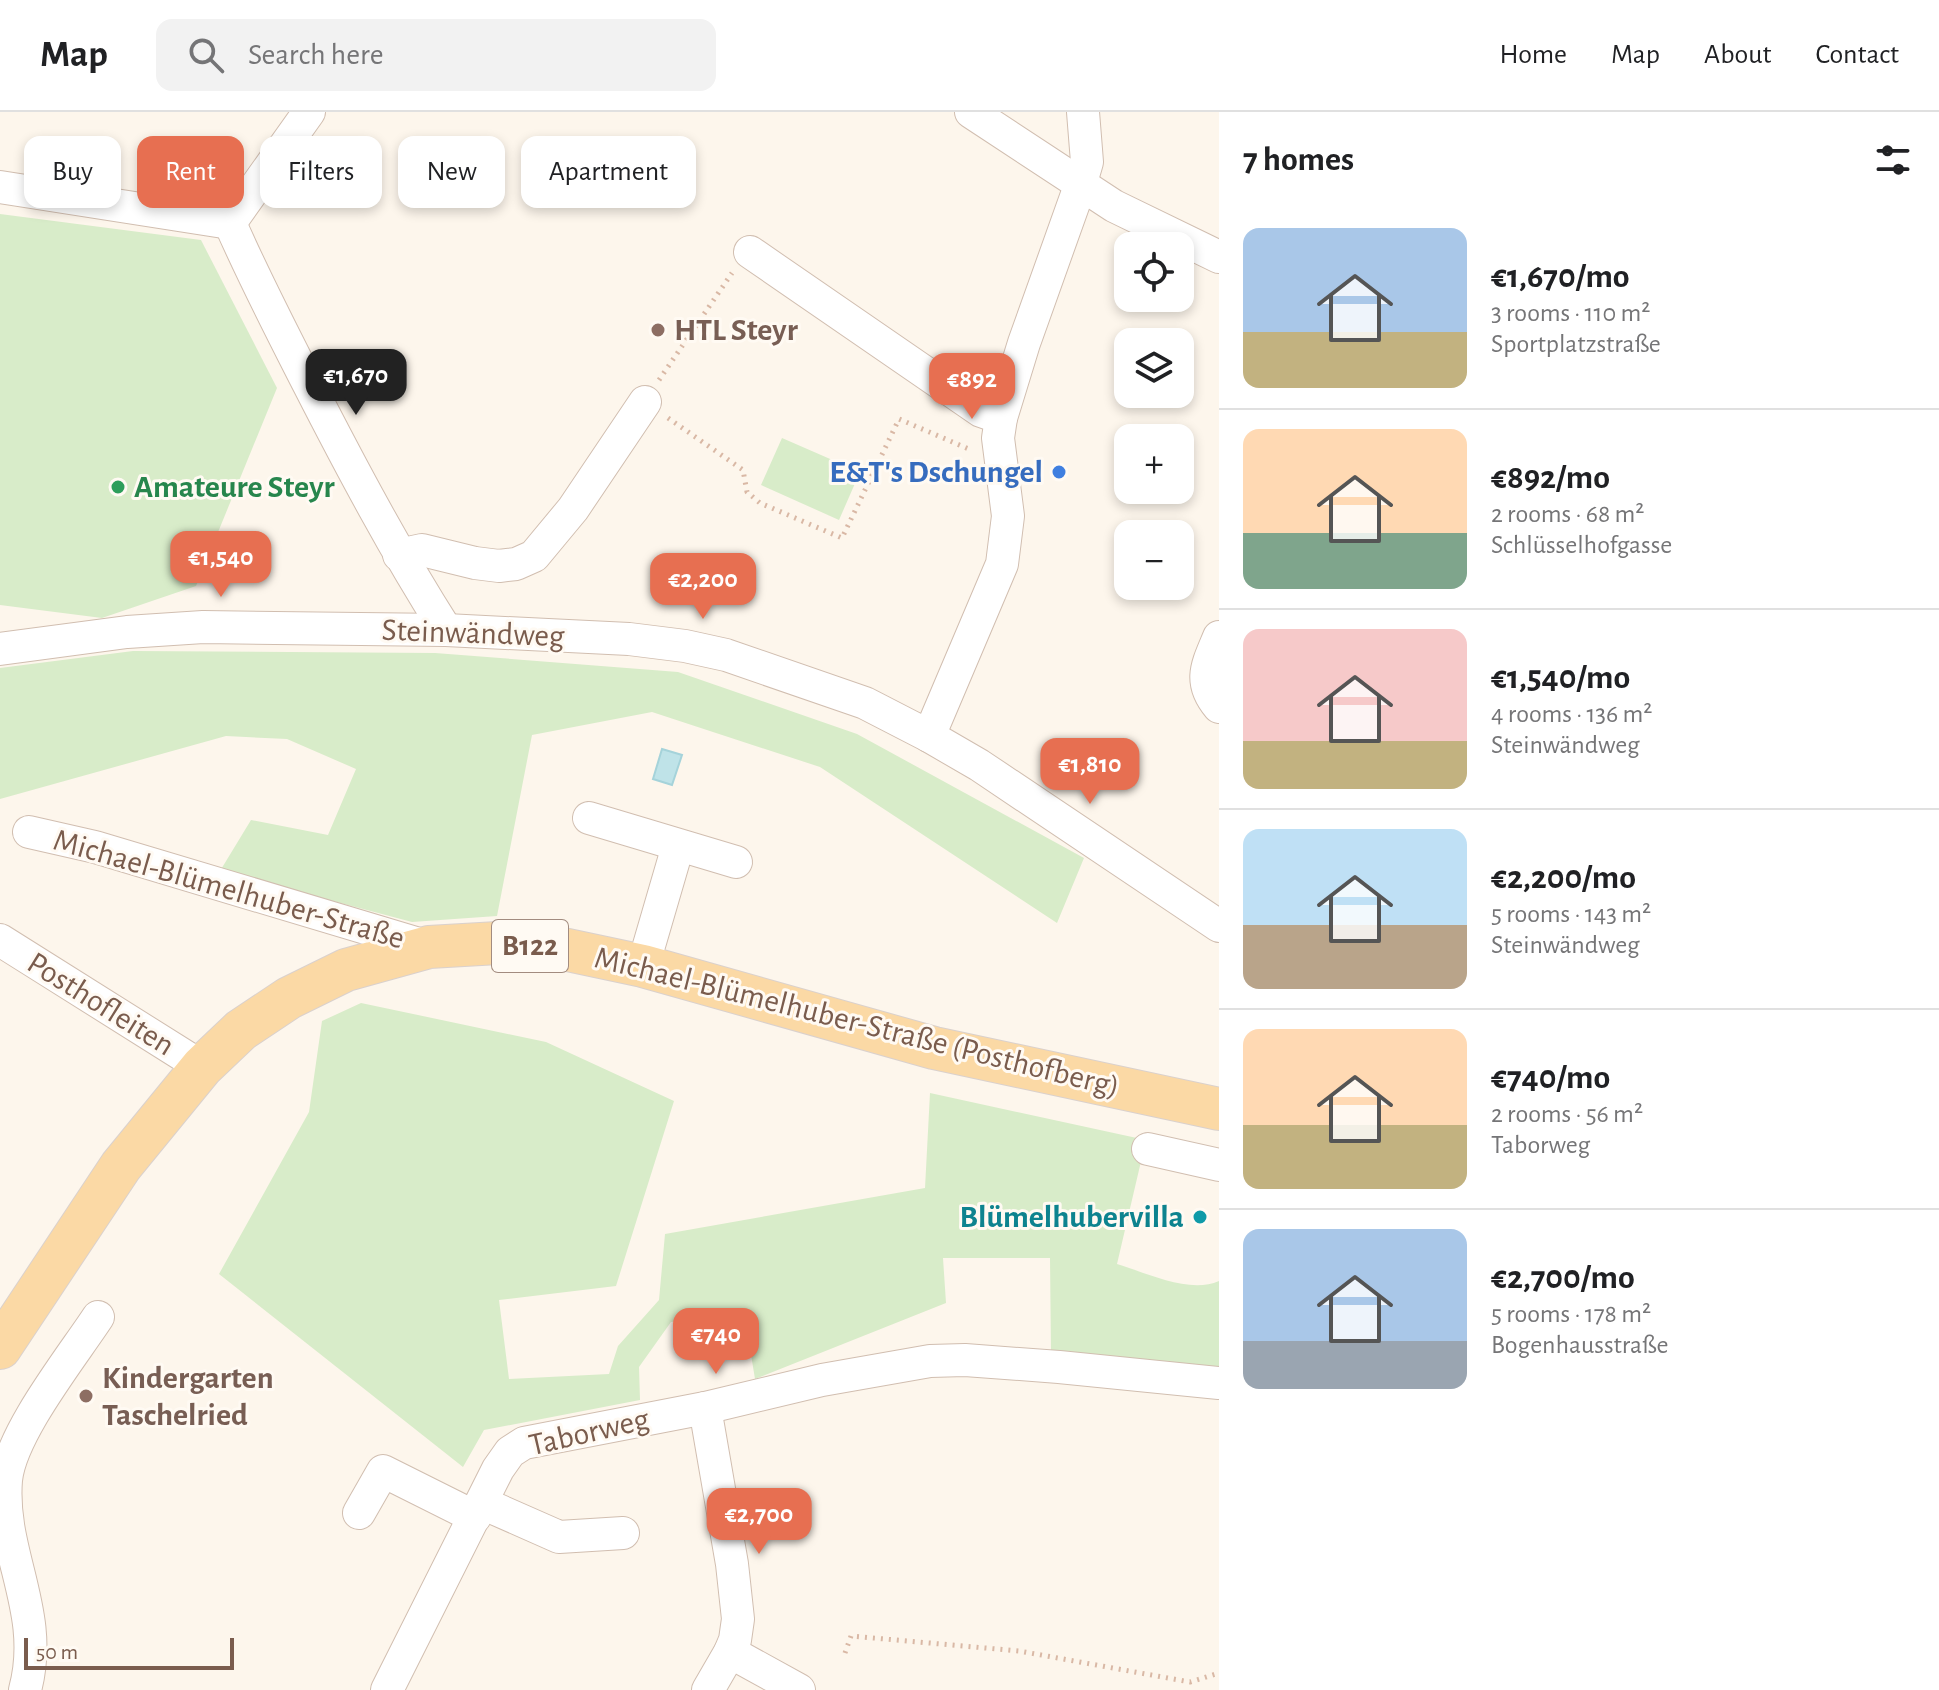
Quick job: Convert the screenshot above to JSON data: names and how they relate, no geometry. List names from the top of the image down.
{
  "streets": {
    "main road": ["B122", "Michael-Blümelhuber-Straße (Posthofberg)"],
    "street": [
      "Steinwändweg",
      "Michael-Blümelhuber-Straße",
      "Posthofleiten",
      "Taborweg"
    ]
  },
  "crossings": [
    ["Michael-Blümelhuber-Straße", "Michael-Blümelhuber-Straße (Posthofberg)"],
    ["Posthofleiten", "Michael-Blümelhuber-Straße (Posthofberg)"]
  ],
  "places": [
    "HTL Steyr",
    "E&T's Dschungel",
    "Amateure Steyr",
    "Blümelhubervilla",
    "Kindergarten Taschelried"
  ],
  "scale_bar": "50 m",
  "page": {
    "header": "Map",
    "search": "Search here",
    "nav": [
      "Home",
      "Map",
      "About",
      "Contact"
    ],
    "heading": "7 homes",
    "chip": [
      "Buy",
      "Rent",
      "Filters",
      "New",
      "Apartment"
    ],
    "list": [
      {
        "name": "€1,670/mo",
        "note": "3 rooms · 110 m² · Sportplatzstraße"
      },
      {
        "name": "€892/mo",
        "note": "2 rooms · 68 m² · Schlüsselhofgasse"
      },
      {
        "name": "€1,540/mo",
        "note": "4 rooms · 136 m² · Steinwändweg"
      },
      {
        "name": "€2,200/mo",
        "note": "5 rooms · 143 m² · Steinwändweg"
      },
      {
        "name": "€740/mo",
        "note": "2 rooms · 56 m² · Taborweg"
      },
      {
        "name": "€2,700/mo",
        "note": "5 rooms · 178 m² · Bogenhausstraße"
      }
    ],
    "map_buttons": ["+", "−"],
    "price": [
      "€1,670",
      "€892",
      "€1,540",
      "€2,200",
      "€1,810",
      "€740",
      "€2,700"
    ],
    "scale": "50 m"
  }
}
